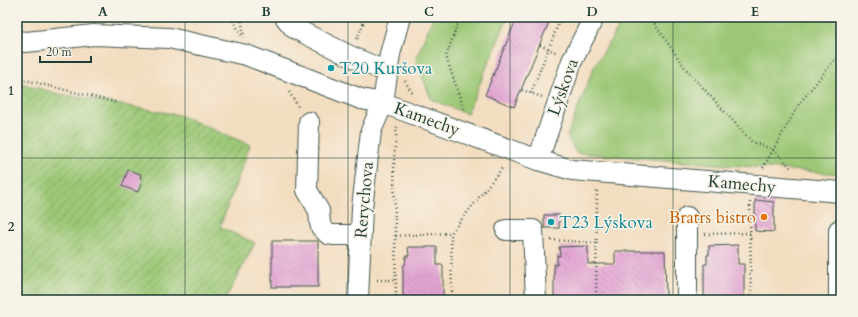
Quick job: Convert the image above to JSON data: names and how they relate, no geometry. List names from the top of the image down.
{
  "streets": {
    "street": ["Lýskova", "Kamechy", "Rerychova"]
  },
  "crossings": [
    ["Lýskova", "Kamechy"],
    ["Kamechy", "Rerychova"]
  ],
  "places": ["T20 Kuršova", "Bratrs bistro", "T23 Lýskova"],
  "scale_bar": "20 m",
  "grid": {
    "columns": [
      "A",
      "B",
      "C",
      "D",
      "E"
    ],
    "rows": ["1", "2"]
  }
}
